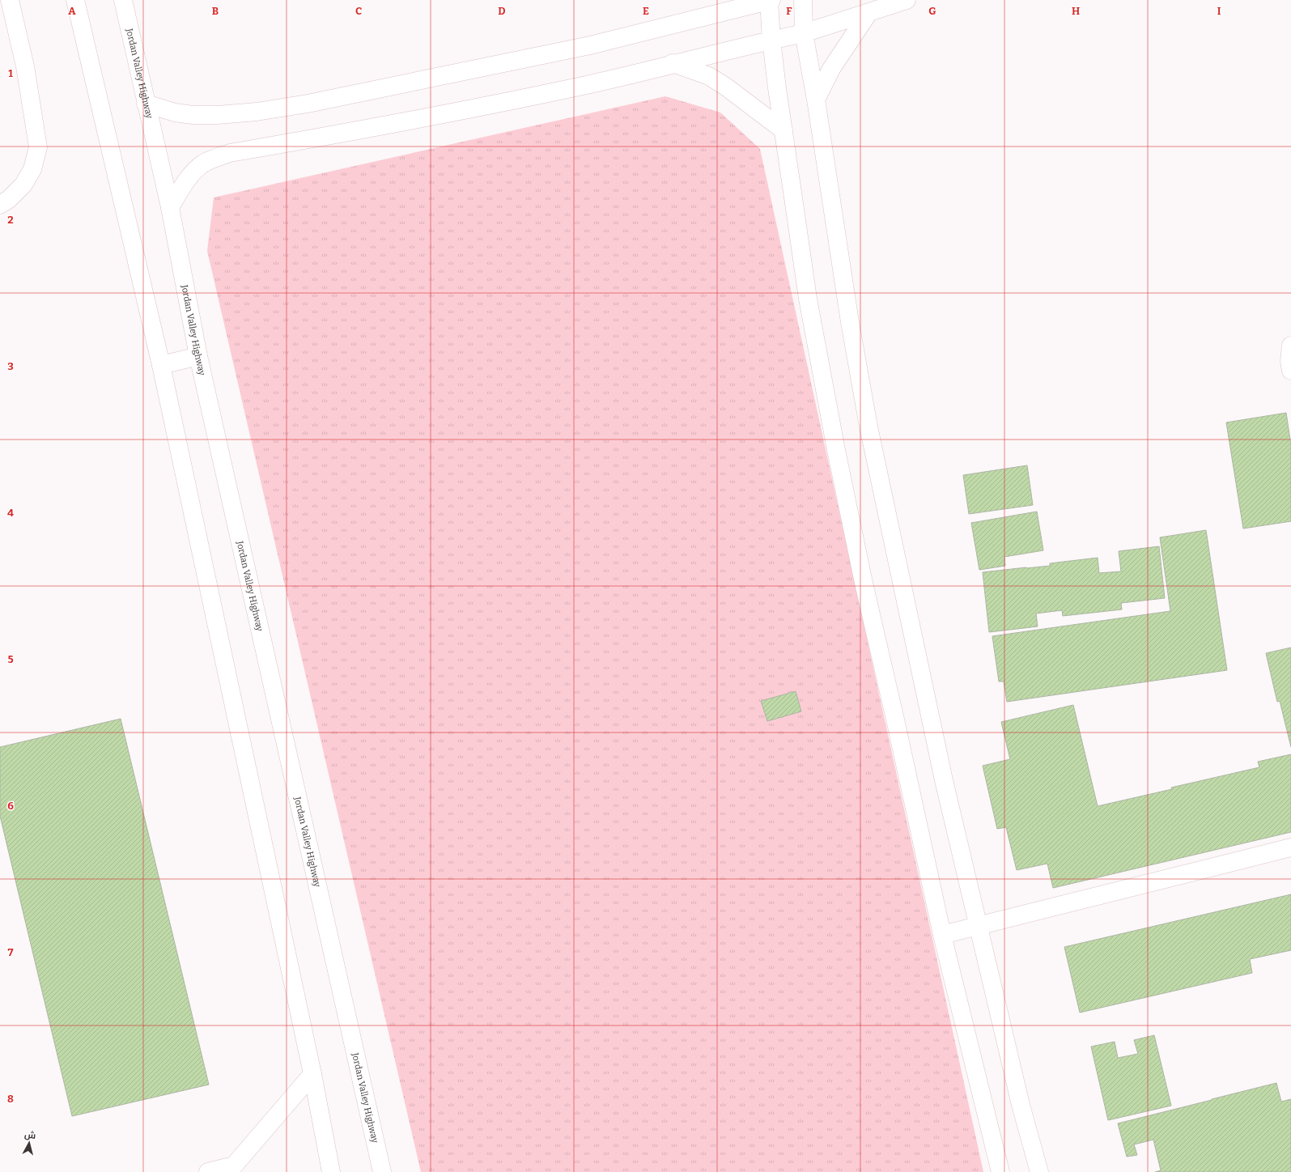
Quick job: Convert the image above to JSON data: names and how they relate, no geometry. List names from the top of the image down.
{
  "streets": {
    "main road": ["Jordan Valley Highway"]
  },
  "north": "top",
  "grid": {
    "columns": [
      "A",
      "B",
      "C",
      "D",
      "E",
      "F",
      "G",
      "H",
      "I"
    ],
    "rows": [
      "1",
      "2",
      "3",
      "4",
      "5",
      "6",
      "7",
      "8"
    ]
  }
}
